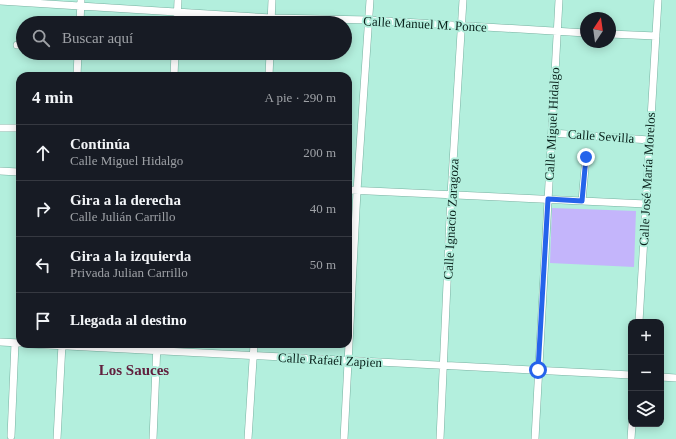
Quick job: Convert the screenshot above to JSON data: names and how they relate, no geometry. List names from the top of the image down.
{
  "streets": {
    "street": [
      "Calle Manuel M. Ponce",
      "Calle Miguel Hidalgo",
      "Calle Sevilla",
      "Calle José María Morelos",
      "Calle Ignacio Zaragoza",
      "Calle Rafaél Zapien"
    ]
  },
  "crossings": [
    ["Calle Manuel M. Ponce", "Calle Miguel Hidalgo"],
    ["Calle Manuel M. Ponce", "Calle Ignacio Zaragoza"],
    ["Calle Miguel Hidalgo", "Calle Sevilla"],
    ["Calle Miguel Hidalgo", "Calle Rafaél Zapien"],
    ["Calle Sevilla", "Calle José María Morelos"],
    ["Calle Ignacio Zaragoza", "Calle Rafaél Zapien"]
  ],
  "districts": ["Los Sauces"],
  "north": "top",
  "page": {
    "search": "Buscar aquí",
    "heading": ["4 min", "A pie · 290 m"],
    "list": [
      ["Continúa", "Calle Miguel Hidalgo", "200 m"],
      ["Gira a la derecha", "Calle Julián Carrillo", "40 m"],
      ["Gira a la izquierda", "Privada Julian Carrillo", "50 m"],
      "Llegada al destino"
    ],
    "map_buttons": ["+", "−"]
  }
}
